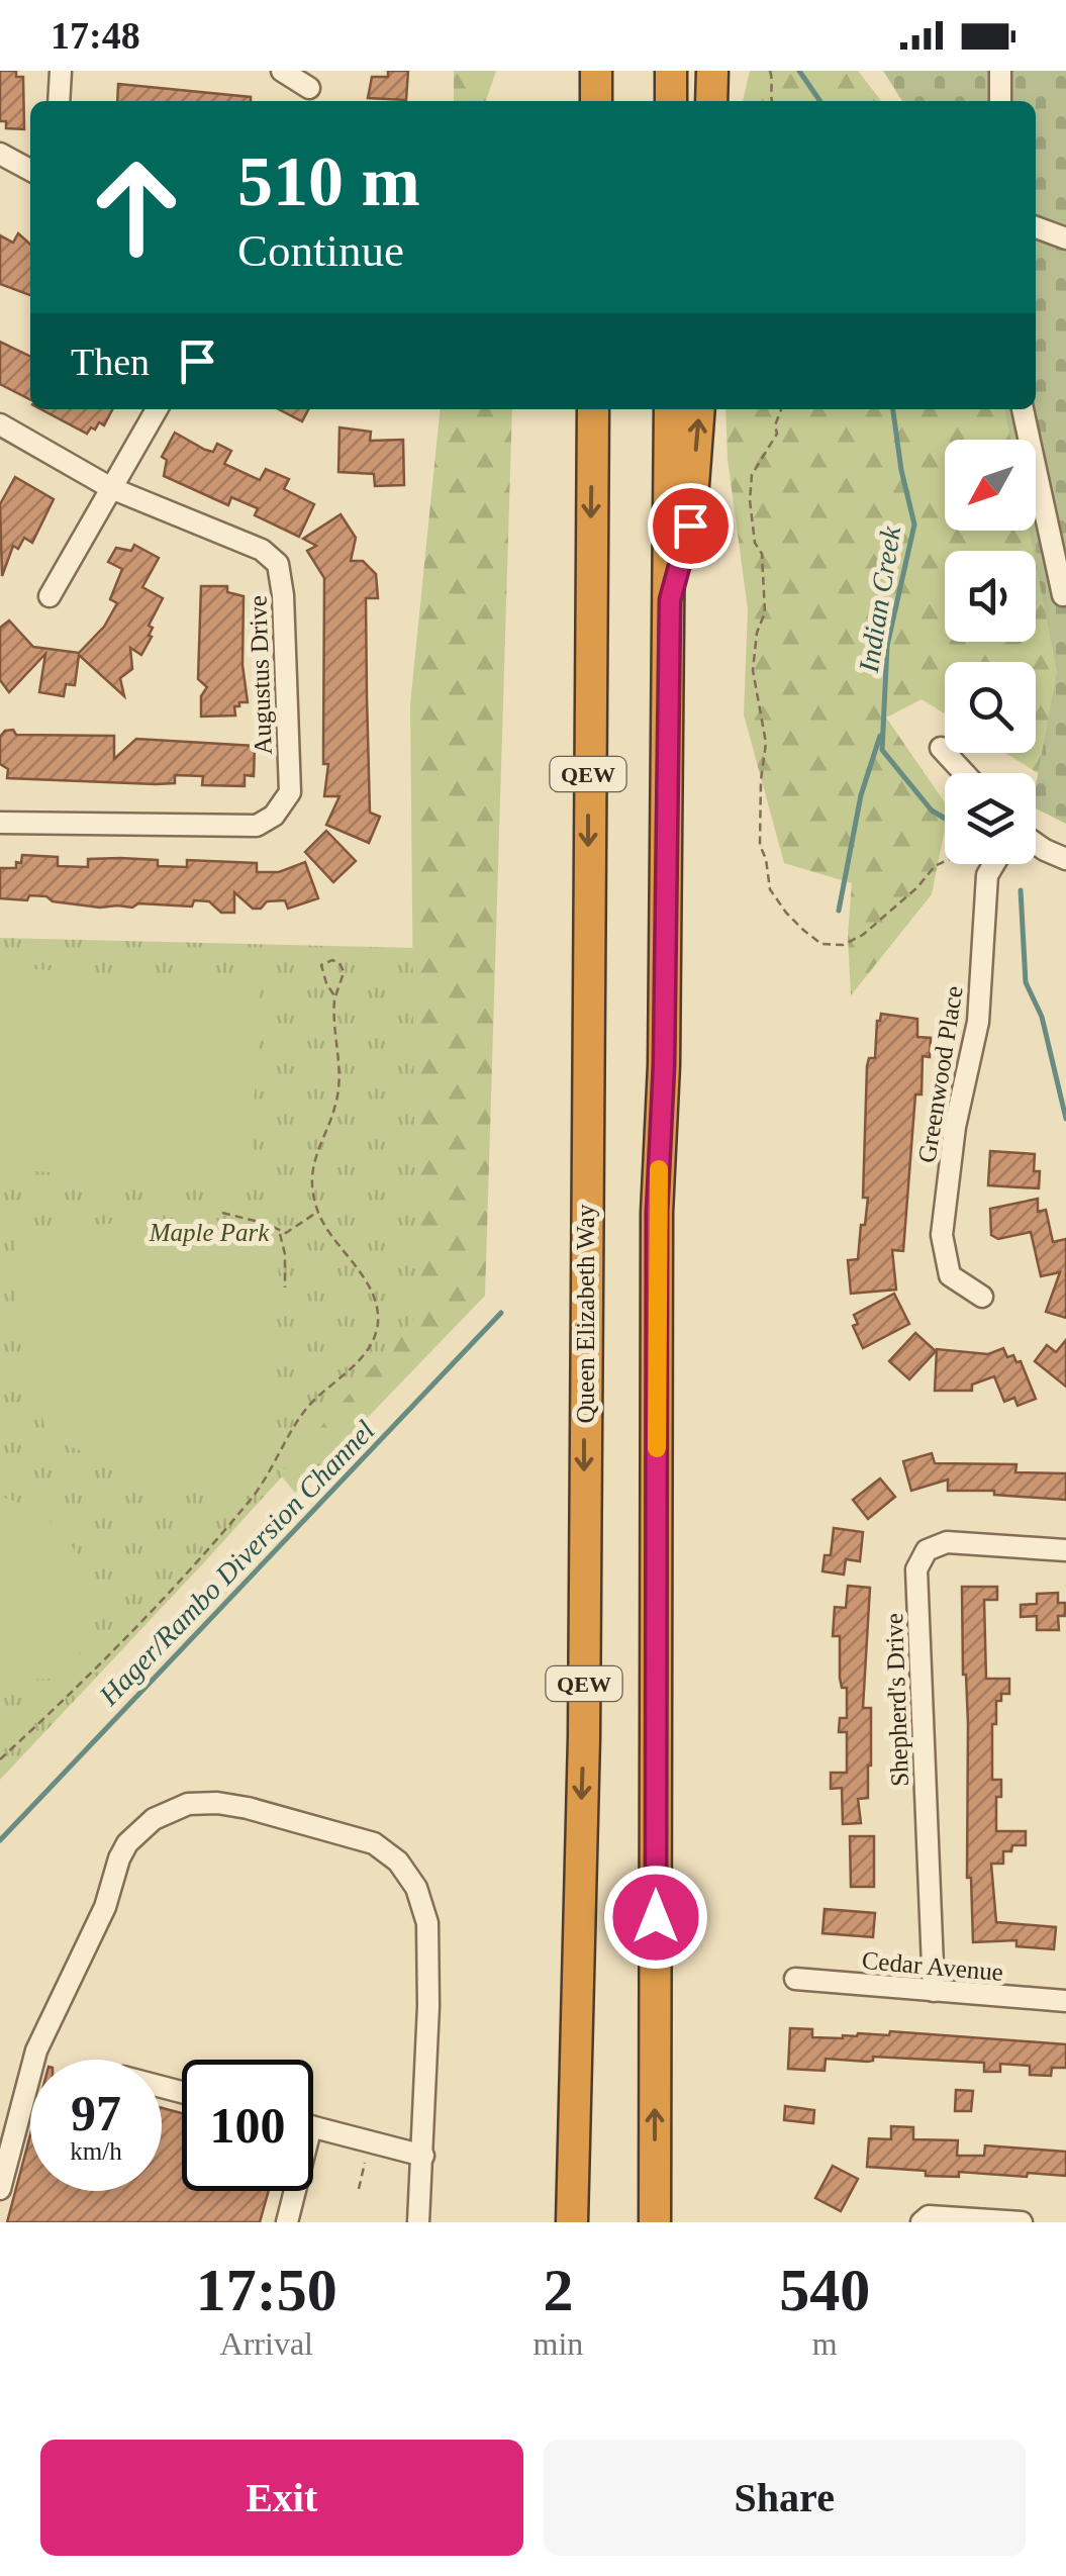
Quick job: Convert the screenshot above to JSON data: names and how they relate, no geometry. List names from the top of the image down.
{
  "streets": {
    "highway": ["QEW", "Queen Elizabeth Way"],
    "street": [
      "Augustus Drive",
      "Greenwood Place",
      "Shepherd's Drive",
      "Cedar Avenue"
    ]
  },
  "crossings": [
    ["Shepherd's Drive", "Cedar Avenue"]
  ],
  "water": ["Indian Creek", "Hager/Rambo Diversion Channel"],
  "parks": ["Maple Park"],
  "north": "bottom left",
  "page": {
    "status": "17:48",
    "turn": ["510 m", "Continue"],
    "then": "Then",
    "speed": "97 km/h",
    "limit": "100",
    "eta": [
      "17:50",
      "Arrival",
      "2",
      "min",
      "540",
      "m"
    ],
    "buttons": ["Exit", "Share"]
  }
}
